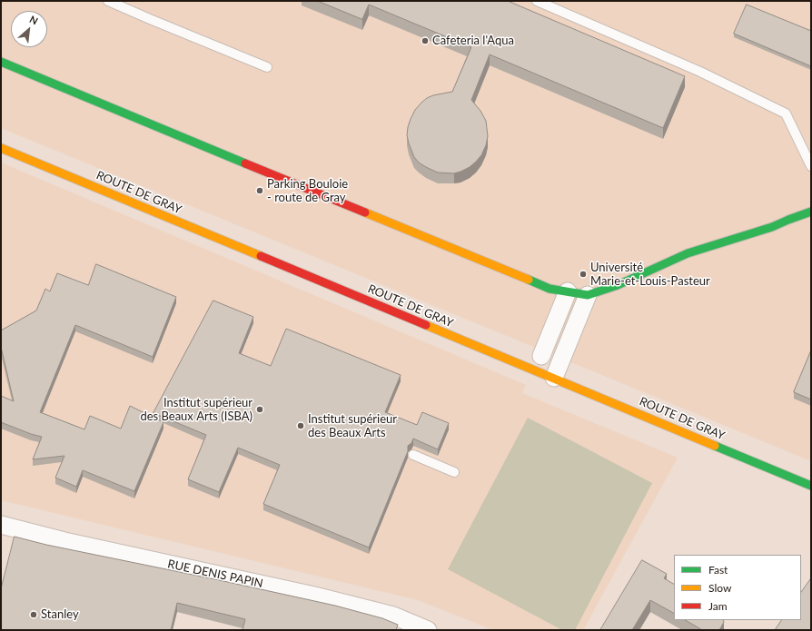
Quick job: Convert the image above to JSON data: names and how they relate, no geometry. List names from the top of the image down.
{
  "streets": {
    "main road": ["ROUTE DE GRAY"],
    "street": ["RUE DENIS PAPIN"]
  },
  "places": [
    "Cafeteria l'Aqua",
    "Parking Bouloie - route de Gray",
    "Université Marie-et-Louis-Pasteur",
    "Institut supérieur des Beaux Arts (ISBA)",
    "Institut supérieur des Beaux Arts",
    "Stanley"
  ],
  "legend": ["Fast", "Slow", "Jam"],
  "north": "top right"
}
